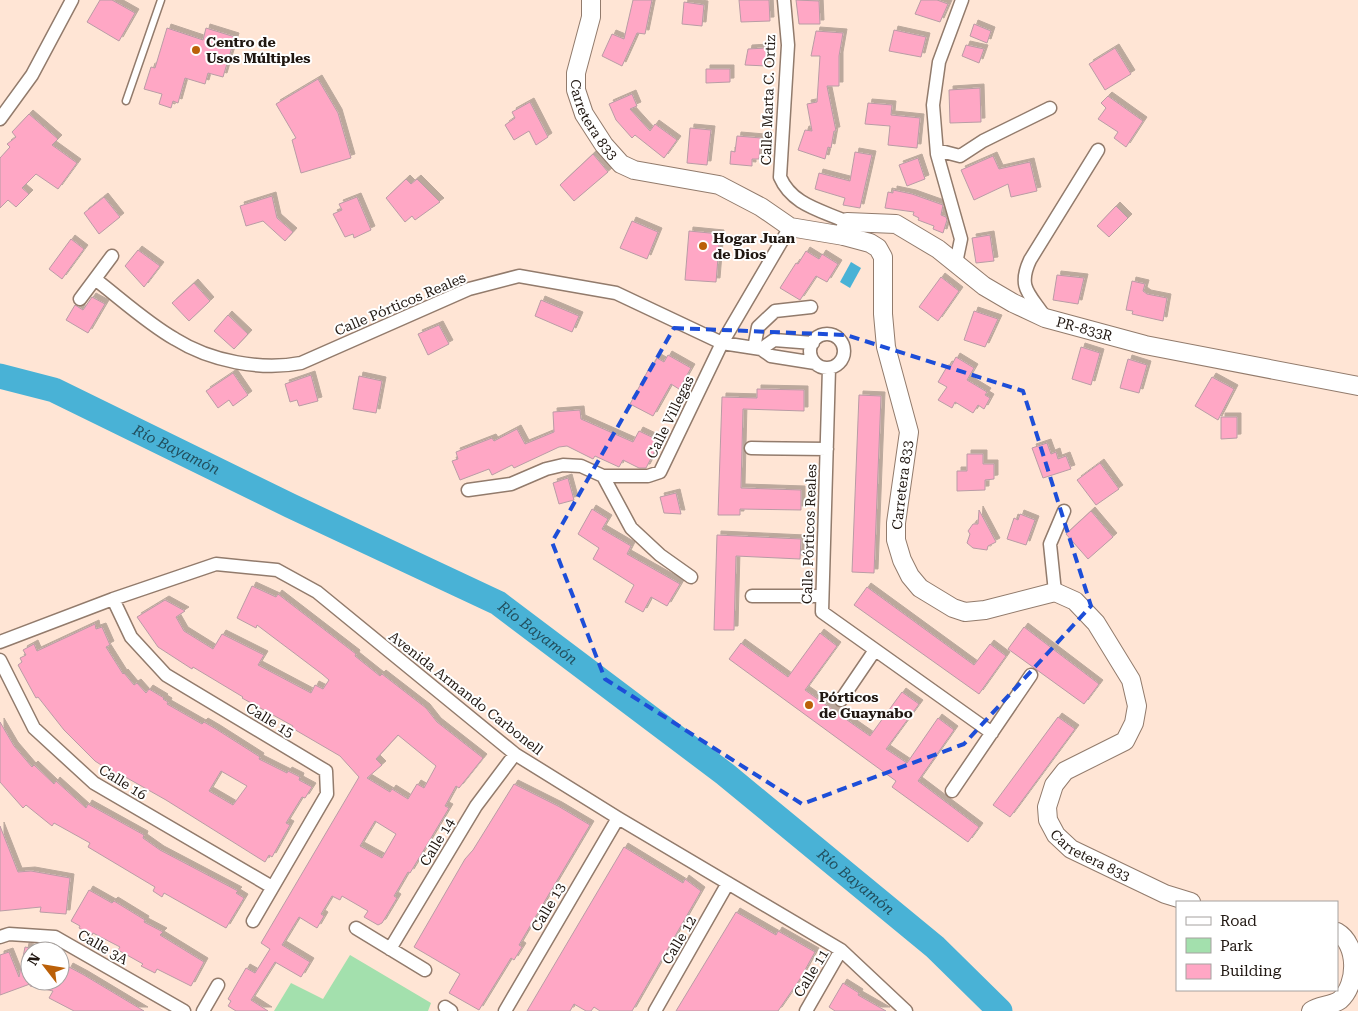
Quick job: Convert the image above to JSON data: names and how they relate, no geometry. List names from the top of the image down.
{
  "streets": {
    "street": [
      "Calle Marta C. Ortiz",
      "Carretera 833",
      "Calle Pórticos Reales",
      "PR-833R",
      "Calle Villegas",
      "Avenida Armando Carbonell",
      "Calle 15",
      "Calle 16",
      "Calle 14",
      "Calle 13",
      "Calle 12",
      "Calle 3A",
      "Calle 11"
    ]
  },
  "crossings": [
    ["Calle Marta C. Ortiz", "Carretera 833"],
    ["Calle Marta C. Ortiz", "PR-833R"],
    ["Carretera 833", "PR-833R"],
    ["Carretera 833", "Calle Villegas"],
    ["Calle Pórticos Reales", "Calle Villegas"],
    ["Avenida Armando Carbonell", "Calle 15"],
    ["Avenida Armando Carbonell", "Calle 14"],
    ["Avenida Armando Carbonell", "Calle 13"],
    ["Avenida Armando Carbonell", "Calle 12"],
    ["Avenida Armando Carbonell", "Calle 11"],
    ["Calle 15", "Calle 16"]
  ],
  "water": ["Río Bayamón"],
  "places": ["Centro de Usos Múltiples", "Hogar Juan de Dios", "Pórticos de Guaynabo"],
  "legend": ["Road", "Park", "Building"],
  "north": "top left"
}
